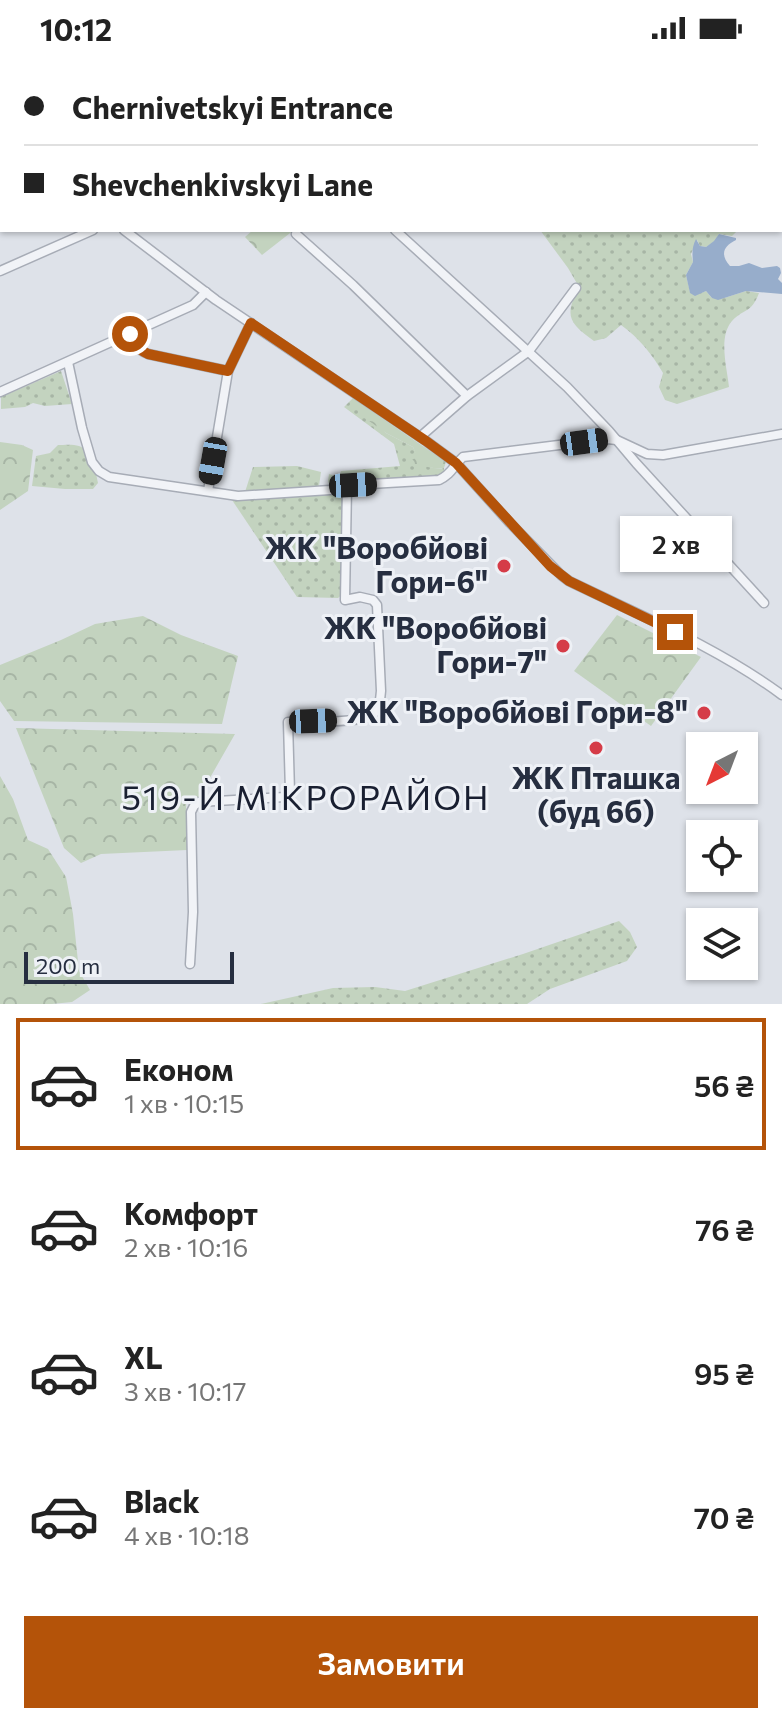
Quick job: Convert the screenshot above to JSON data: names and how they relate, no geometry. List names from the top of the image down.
{
  "districts": ["519-Й МІКРОРАЙОН"],
  "places": [
    "ЖК \"Воробйові Гори-6\"",
    "ЖК \"Воробйові Гори-7\"",
    "ЖК \"Воробйові Гори-8\"",
    "ЖК Пташка (буд 6б)"
  ],
  "scale_bar": "200 m",
  "north": "bottom left",
  "page": {
    "status": "10:12",
    "banner": ["Chernivetskyi Entrance", "Shevchenkivskyi Lane"],
    "bubble": "2 хв",
    "scale": "200 m",
    "list": [
      {
        "name": "Економ",
        "note": "1 хв · 10:15",
        "value": "56 ₴"
      },
      {
        "name": "Комфорт",
        "note": "2 хв · 10:16",
        "value": "76 ₴"
      },
      {
        "name": "XL",
        "note": "3 хв · 10:17",
        "value": "95 ₴"
      },
      {
        "name": "Black",
        "note": "4 хв · 10:18",
        "value": "70 ₴"
      }
    ],
    "buttons": "Замовити"
  }
}
